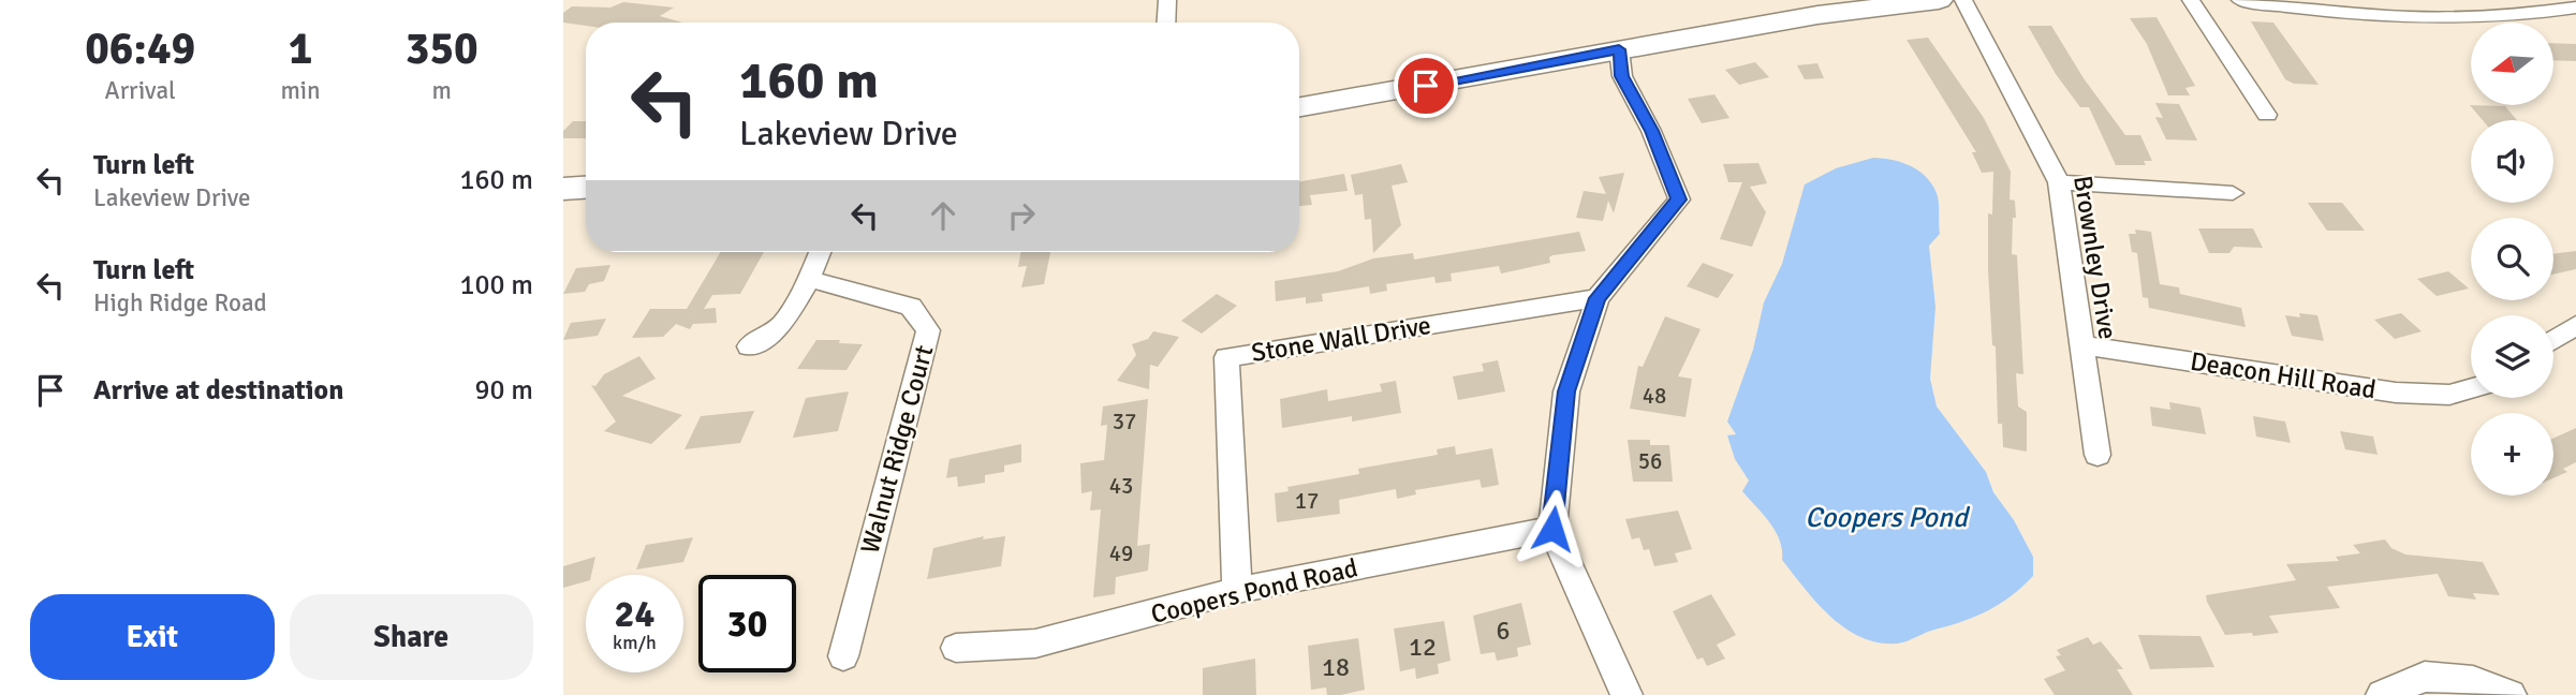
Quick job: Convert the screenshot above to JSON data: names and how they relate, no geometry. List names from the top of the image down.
{
  "streets": {
    "street": [
      "Brownley Drive",
      "Stone Wall Drive",
      "Deacon Hill Road",
      "Walnut Ridge Court",
      "Coopers Pond Road"
    ]
  },
  "crossings": [
    ["Brownley Drive", "Deacon Hill Road"],
    ["Stone Wall Drive", "Coopers Pond Road"]
  ],
  "water": ["Coopers Pond"],
  "house_numbers": [
    "48",
    "37",
    "56",
    "43",
    "17",
    "49",
    "6",
    "12",
    "18"
  ],
  "north": "left",
  "page": {
    "eta": [
      "06:49",
      "Arrival",
      "1",
      "min",
      "350",
      "m"
    ],
    "map_buttons": "+",
    "turn": ["160 m", "Lakeview Drive"],
    "list": [
      {
        "name": "Turn left",
        "note": "Lakeview Drive",
        "value": "160 m"
      },
      {
        "name": "Turn left",
        "note": "High Ridge Road",
        "value": "100 m"
      },
      {
        "name": "Arrive at destination",
        "value": "90 m"
      }
    ],
    "speed": "24 km/h",
    "limit": "30",
    "buttons": ["Exit", "Share"]
  }
}
